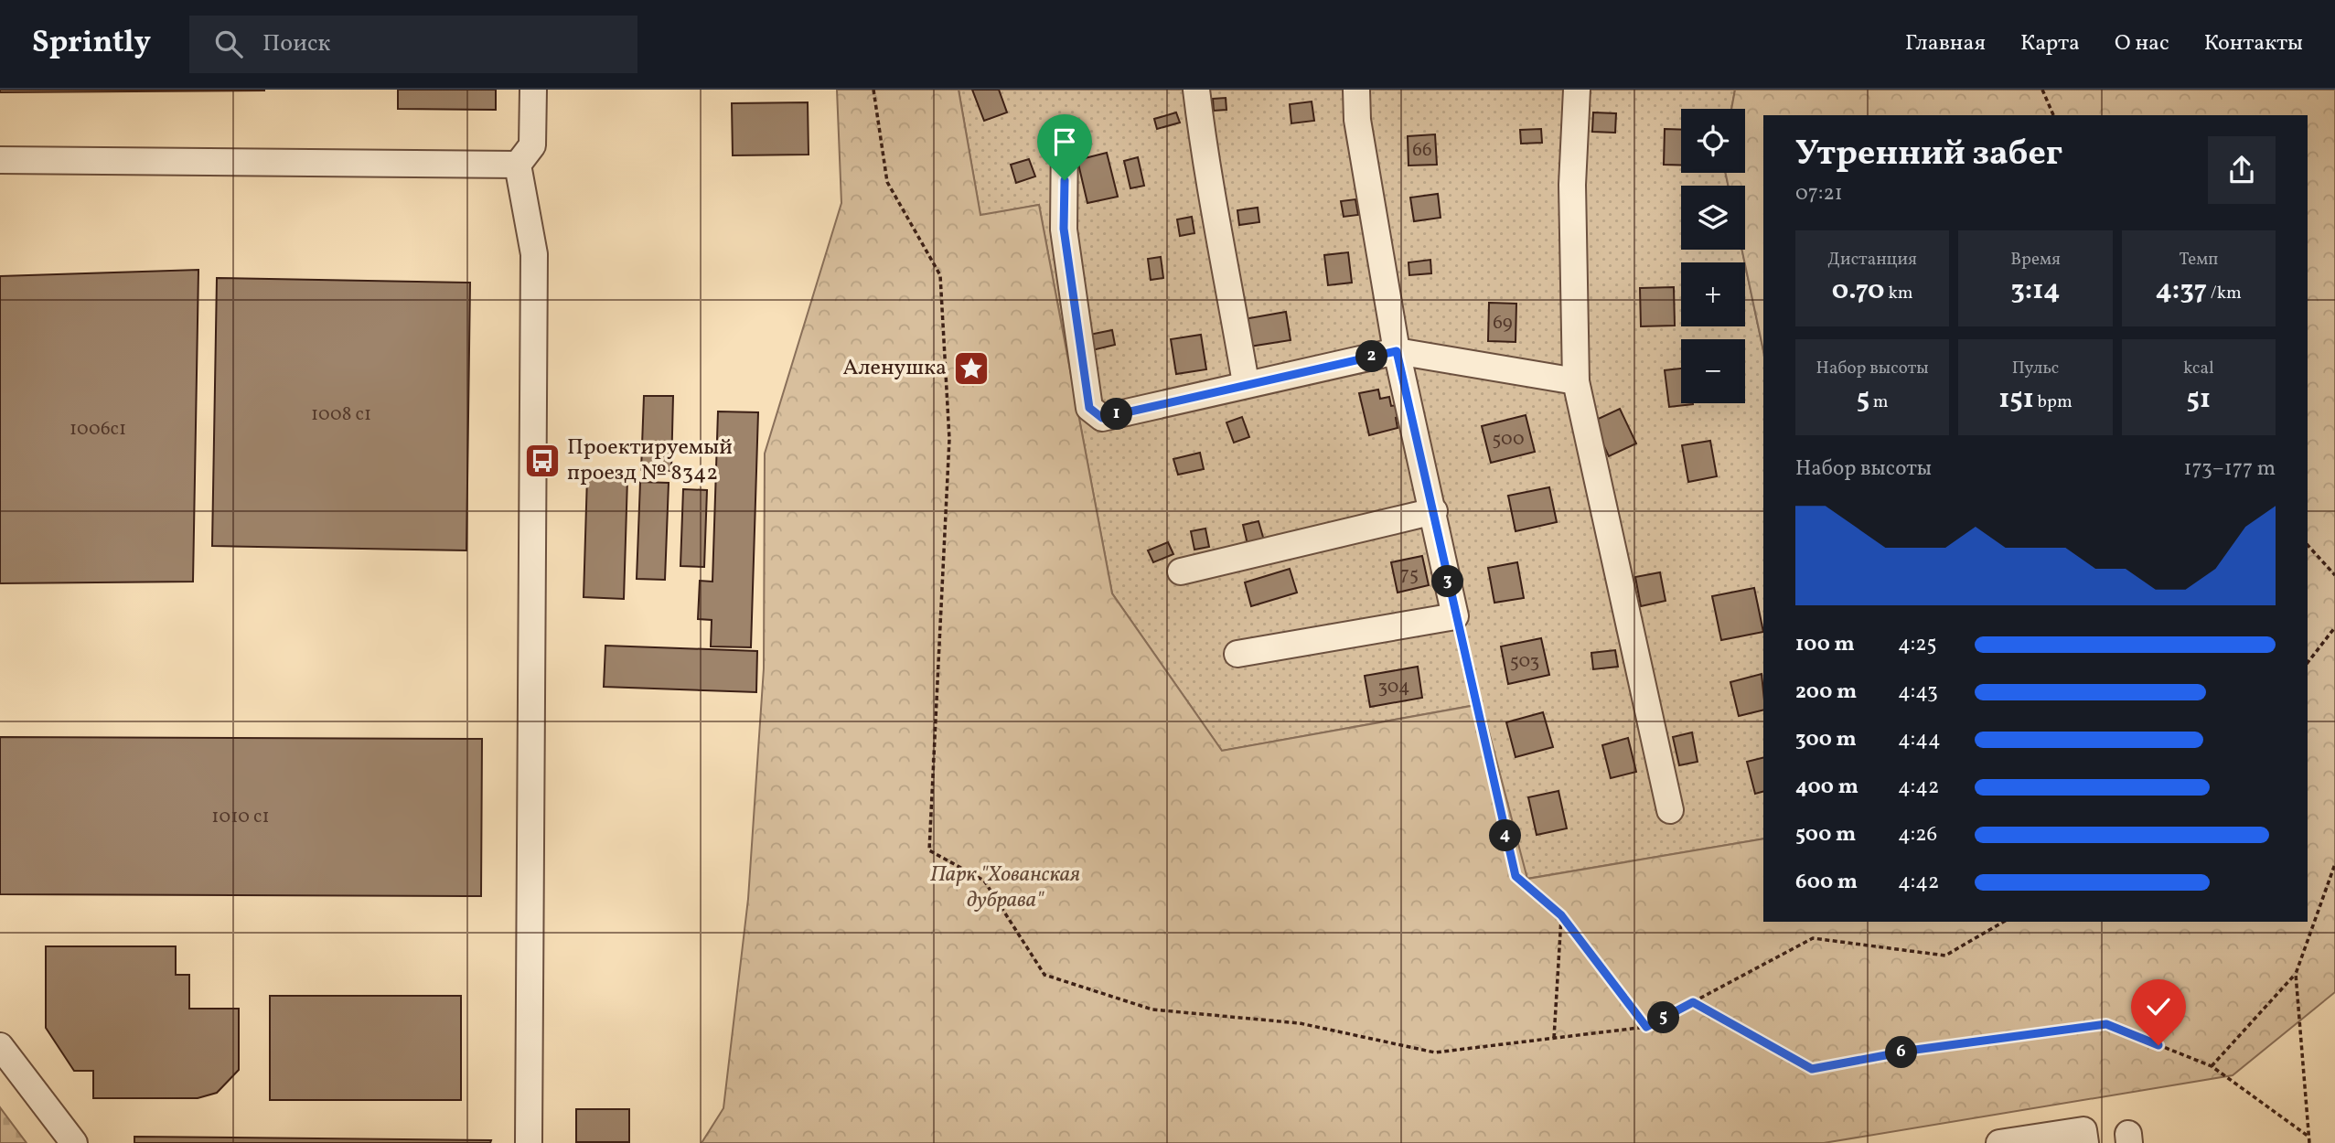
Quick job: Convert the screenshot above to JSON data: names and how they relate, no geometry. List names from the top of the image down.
{
  "parks": ["Парк \"Хованская дубрава\""],
  "places": {
    "place": ["Аленушка"],
    "bus stop": ["Проектируемый проезд № 8342"]
  },
  "house_numbers": [
    "66",
    "69",
    "1008 с1",
    "1006с1",
    "500",
    "75",
    "503",
    "304",
    "1010 с1"
  ],
  "page": {
    "header": "Sprintly",
    "search": "Поиск",
    "nav": [
      "Главная",
      "Карта",
      "О нас",
      "Контакты"
    ],
    "map_buttons": ["+", "−"],
    "heading": ["Утренний забег", "07:21"],
    "stats": [
      ["Дистанция", "0.70 km"],
      ["Время", "3:14"],
      ["Темп", "4:37 /km"],
      ["Набор высоты", "5 m"],
      ["Пульс", "151 bpm"],
      ["kcal", "51"]
    ],
    "pins": [
      "2",
      "1",
      "3",
      "4",
      "5",
      "6"
    ],
    "chart": ["Набор высоты", "173–177 m"],
    "list": [
      {
        "name": "100 m",
        "note": "4:25"
      },
      {
        "name": "200 m",
        "note": "4:43"
      },
      {
        "name": "300 m",
        "note": "4:44"
      },
      {
        "name": "400 m",
        "note": "4:42"
      },
      {
        "name": "500 m",
        "note": "4:26"
      },
      {
        "name": "600 m",
        "note": "4:42"
      }
    ]
  }
}
